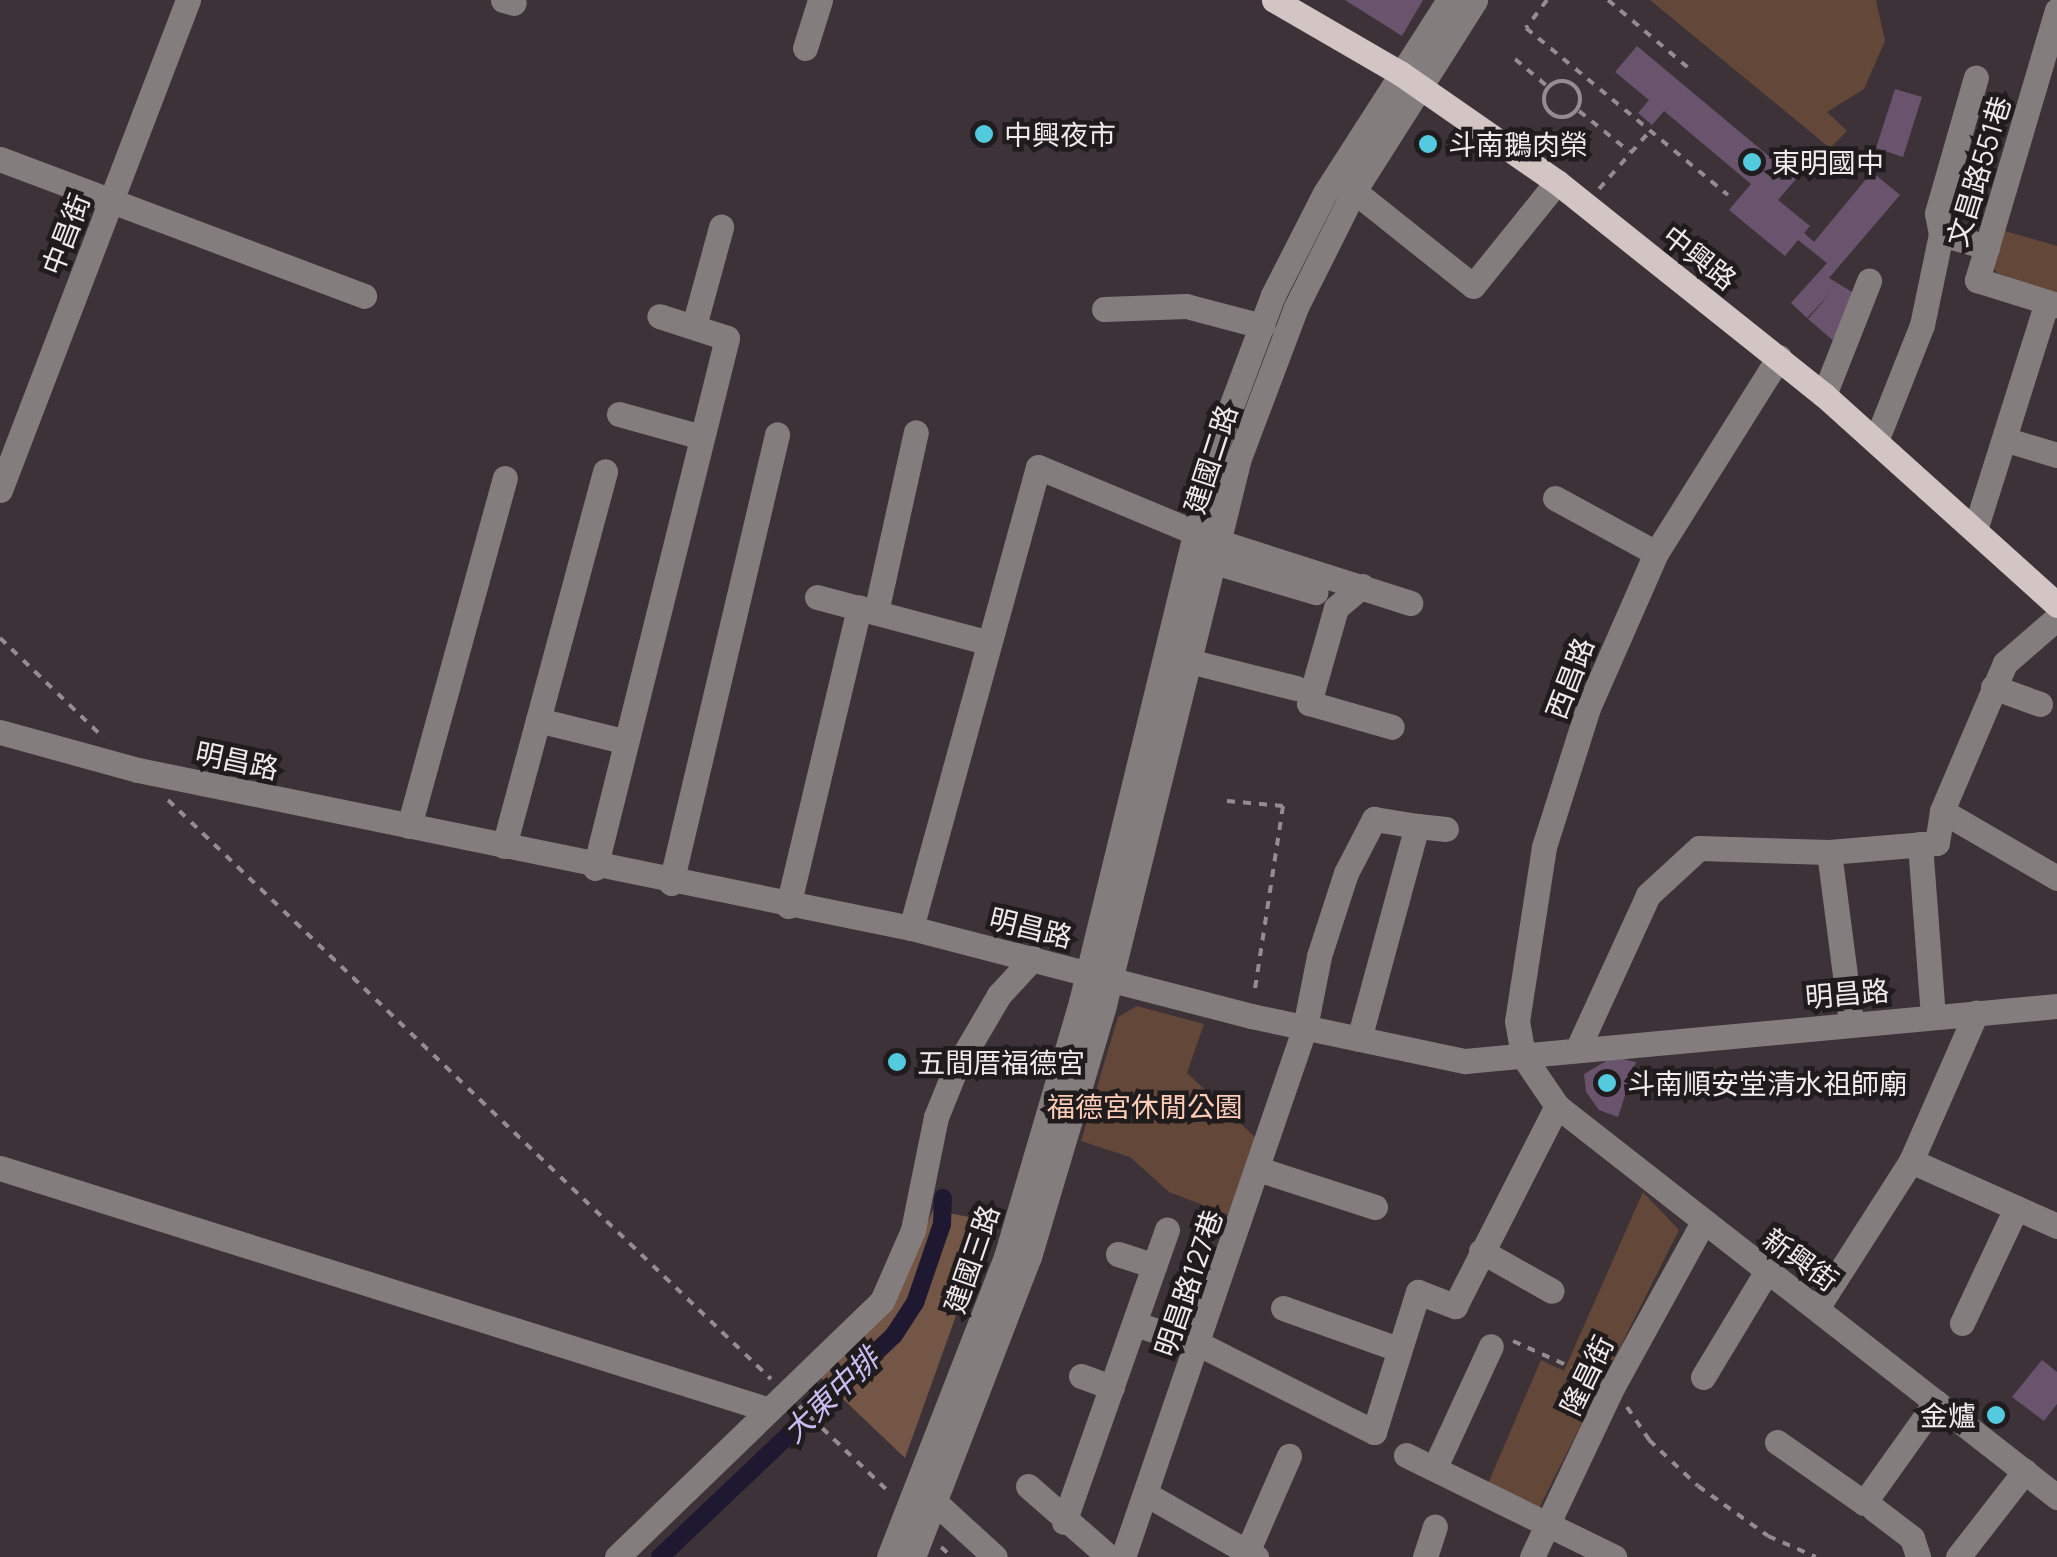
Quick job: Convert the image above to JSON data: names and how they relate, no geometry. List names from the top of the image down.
{
  "streets": {
    "main road": ["中興路"],
    "street": [
      "文昌路551巷",
      "中昌街",
      "建國二路",
      "西昌路",
      "明昌路",
      "建國三路",
      "新興街",
      "明昌路127巷",
      "隆昌街"
    ]
  },
  "crossings": [
    ["中興路", "建國二路"],
    ["中興路", "西昌路"],
    ["建國二路", "明昌路"],
    ["建國二路", "建國三路"],
    ["西昌路", "明昌路"],
    ["西昌路", "新興街"],
    ["明昌路", "建國三路"],
    ["明昌路", "新興街"],
    ["明昌路", "明昌路127巷"],
    ["新興街", "隆昌街"]
  ],
  "water": ["大東中排"],
  "parks": ["福德宮休閒公園"],
  "places": [
    "中興夜市",
    "斗南鵝肉榮",
    "東明國中",
    "五間厝福德宮",
    "斗南順安堂清水祖師廟",
    "金爐"
  ]
}
